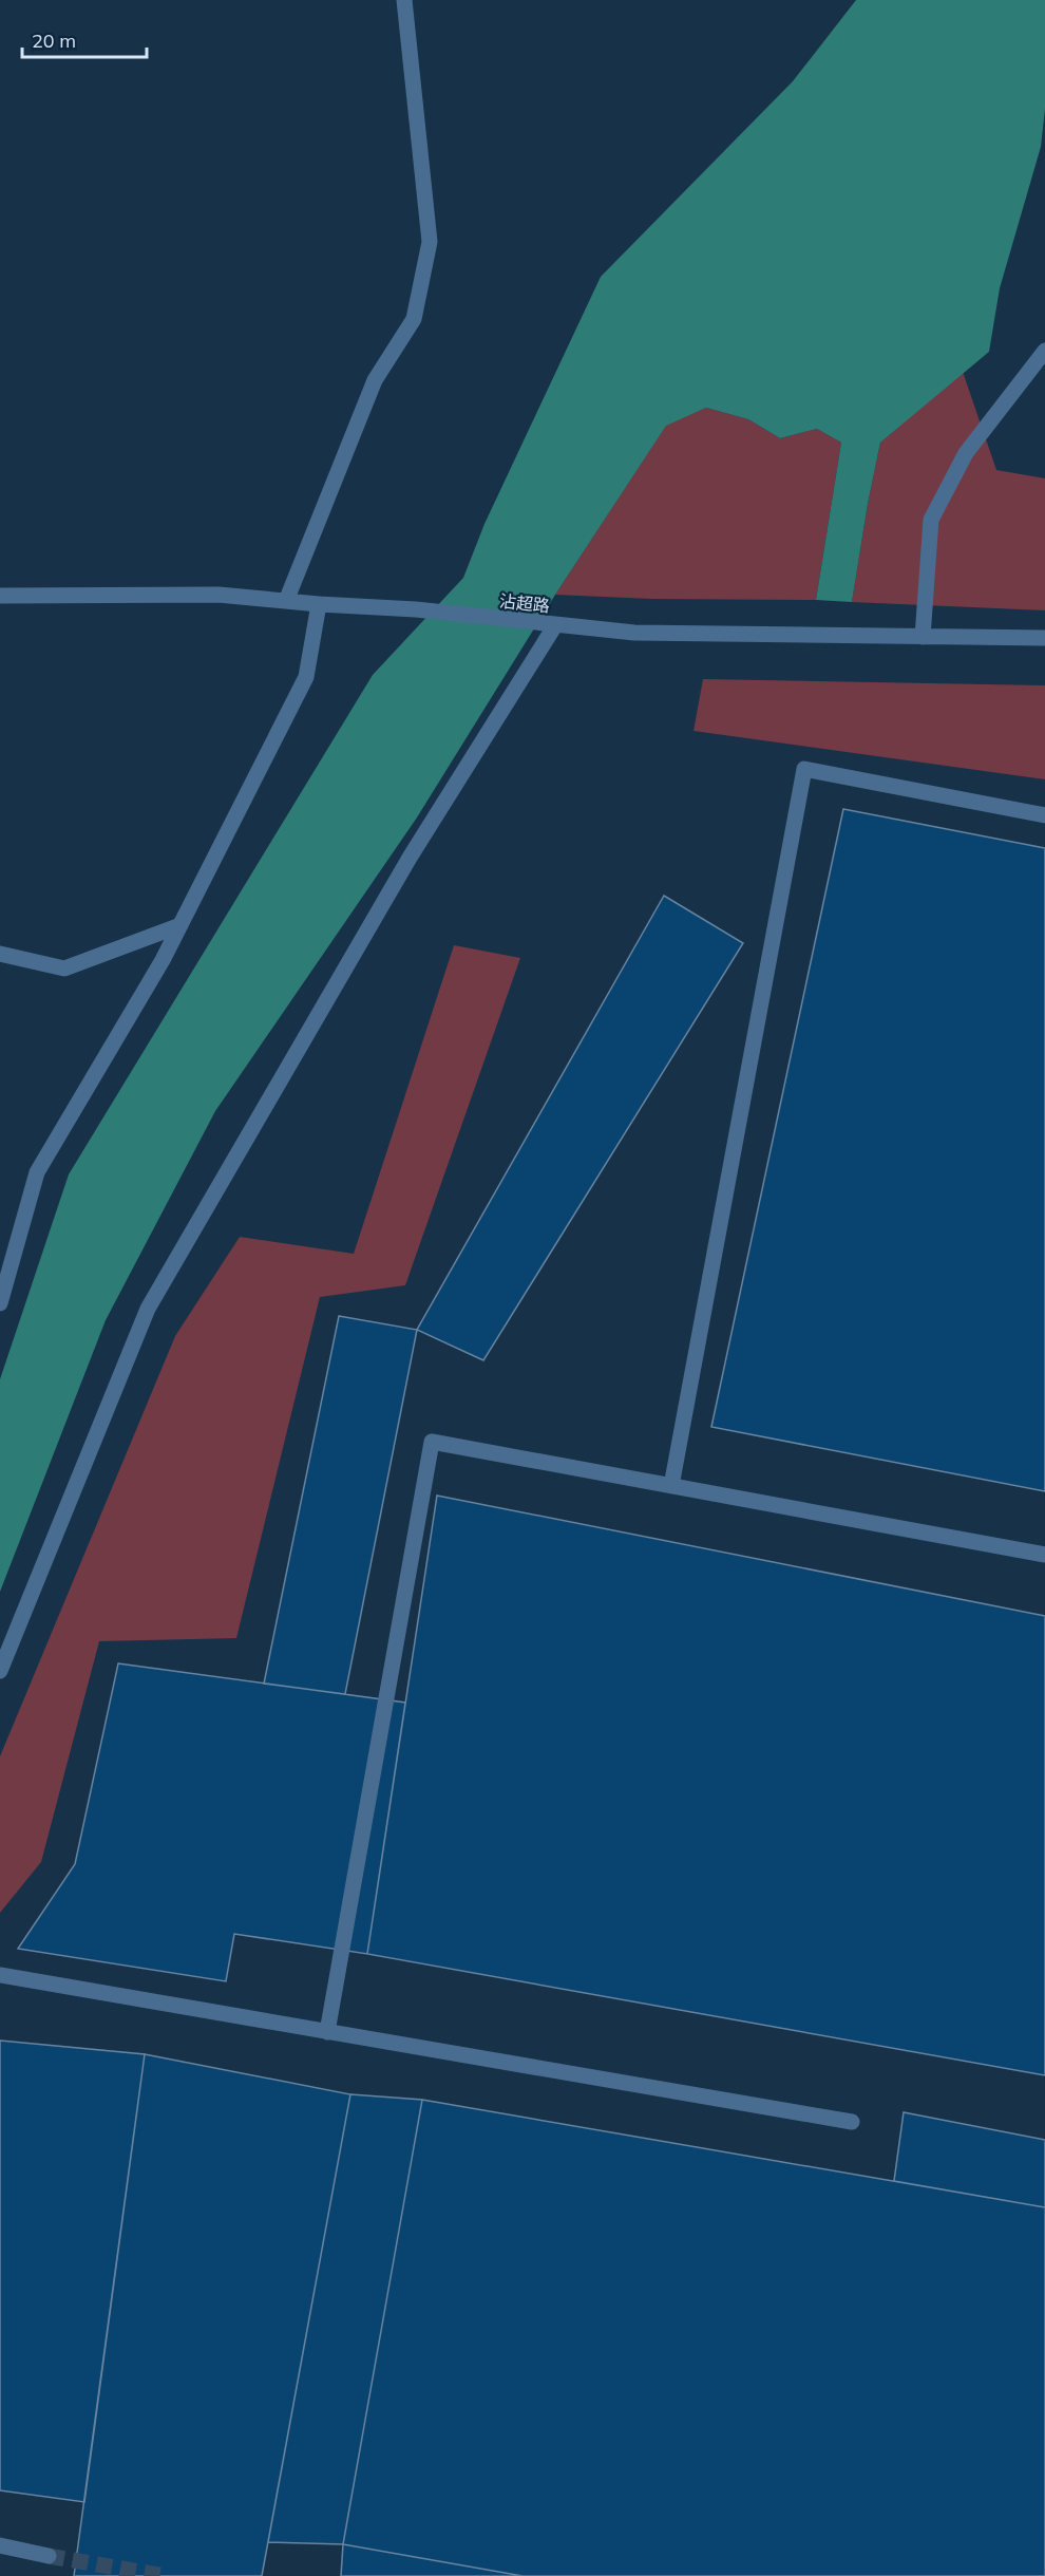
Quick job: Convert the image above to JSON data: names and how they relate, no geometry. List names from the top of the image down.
{
  "streets": {
    "street": ["沾超路"]
  },
  "scale_bar": "20 m"
}
